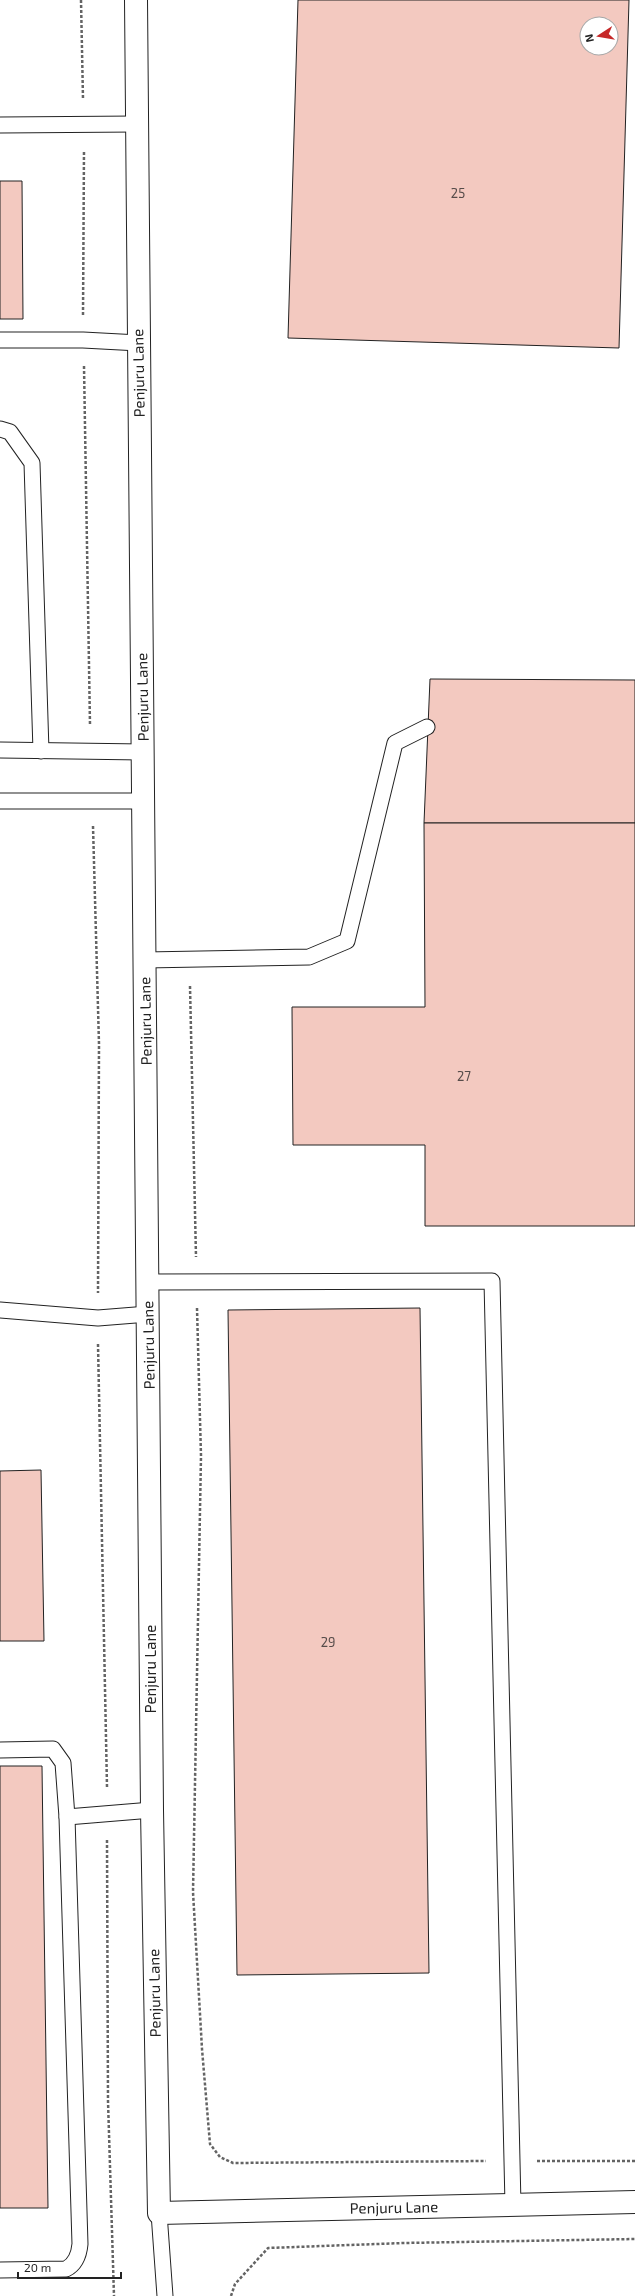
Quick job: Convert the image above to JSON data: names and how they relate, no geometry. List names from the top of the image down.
{
  "streets": {
    "street": ["Penjuru Lane"]
  },
  "house_numbers": ["25", "27", "29"],
  "scale_bar": "20 m",
  "north": "left"
}
